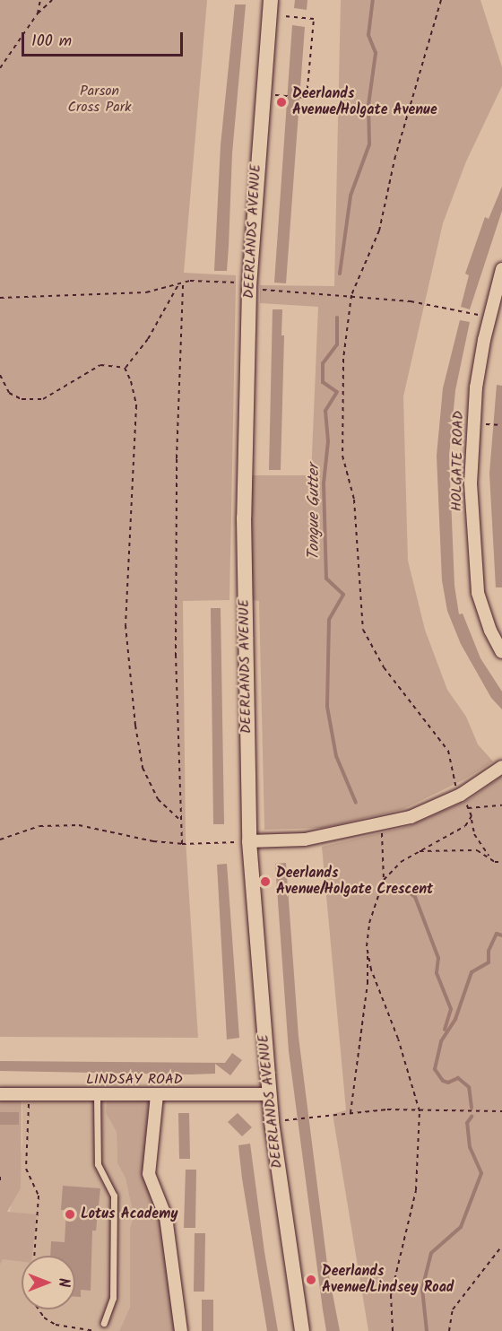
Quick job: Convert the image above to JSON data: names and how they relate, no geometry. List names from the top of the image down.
{
  "streets": {
    "street": ["DEERLANDS AVENUE", "HOLGATE ROAD", "LINDSAY ROAD"]
  },
  "crossings": [
    ["DEERLANDS AVENUE", "LINDSAY ROAD"]
  ],
  "water": ["Tongue Gutter"],
  "parks": ["Parson Cross Park"],
  "places": [
    "Deerlands Avenue/Holgate Avenue",
    "Deerlands Avenue/Holgate Crescent",
    "Lotus Academy",
    "Deerlands Avenue/Lindsey Road"
  ],
  "scale_bar": "100 m",
  "north": "right"
}
